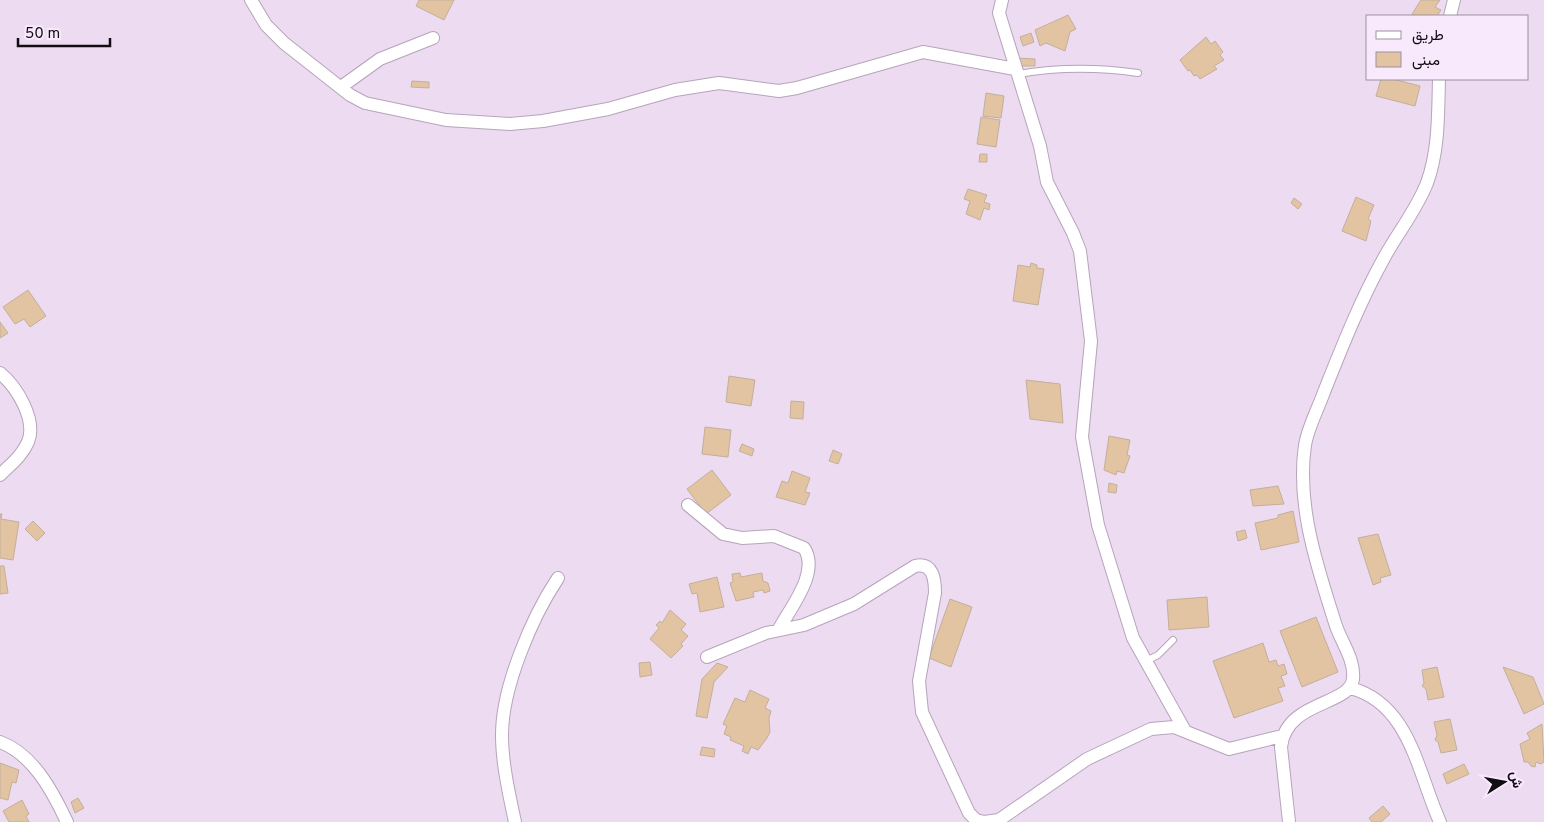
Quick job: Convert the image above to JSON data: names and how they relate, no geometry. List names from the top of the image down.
{
  "legend": ["طريق", "مبنى"],
  "scale_bar": "50 m",
  "north": "right"
}
